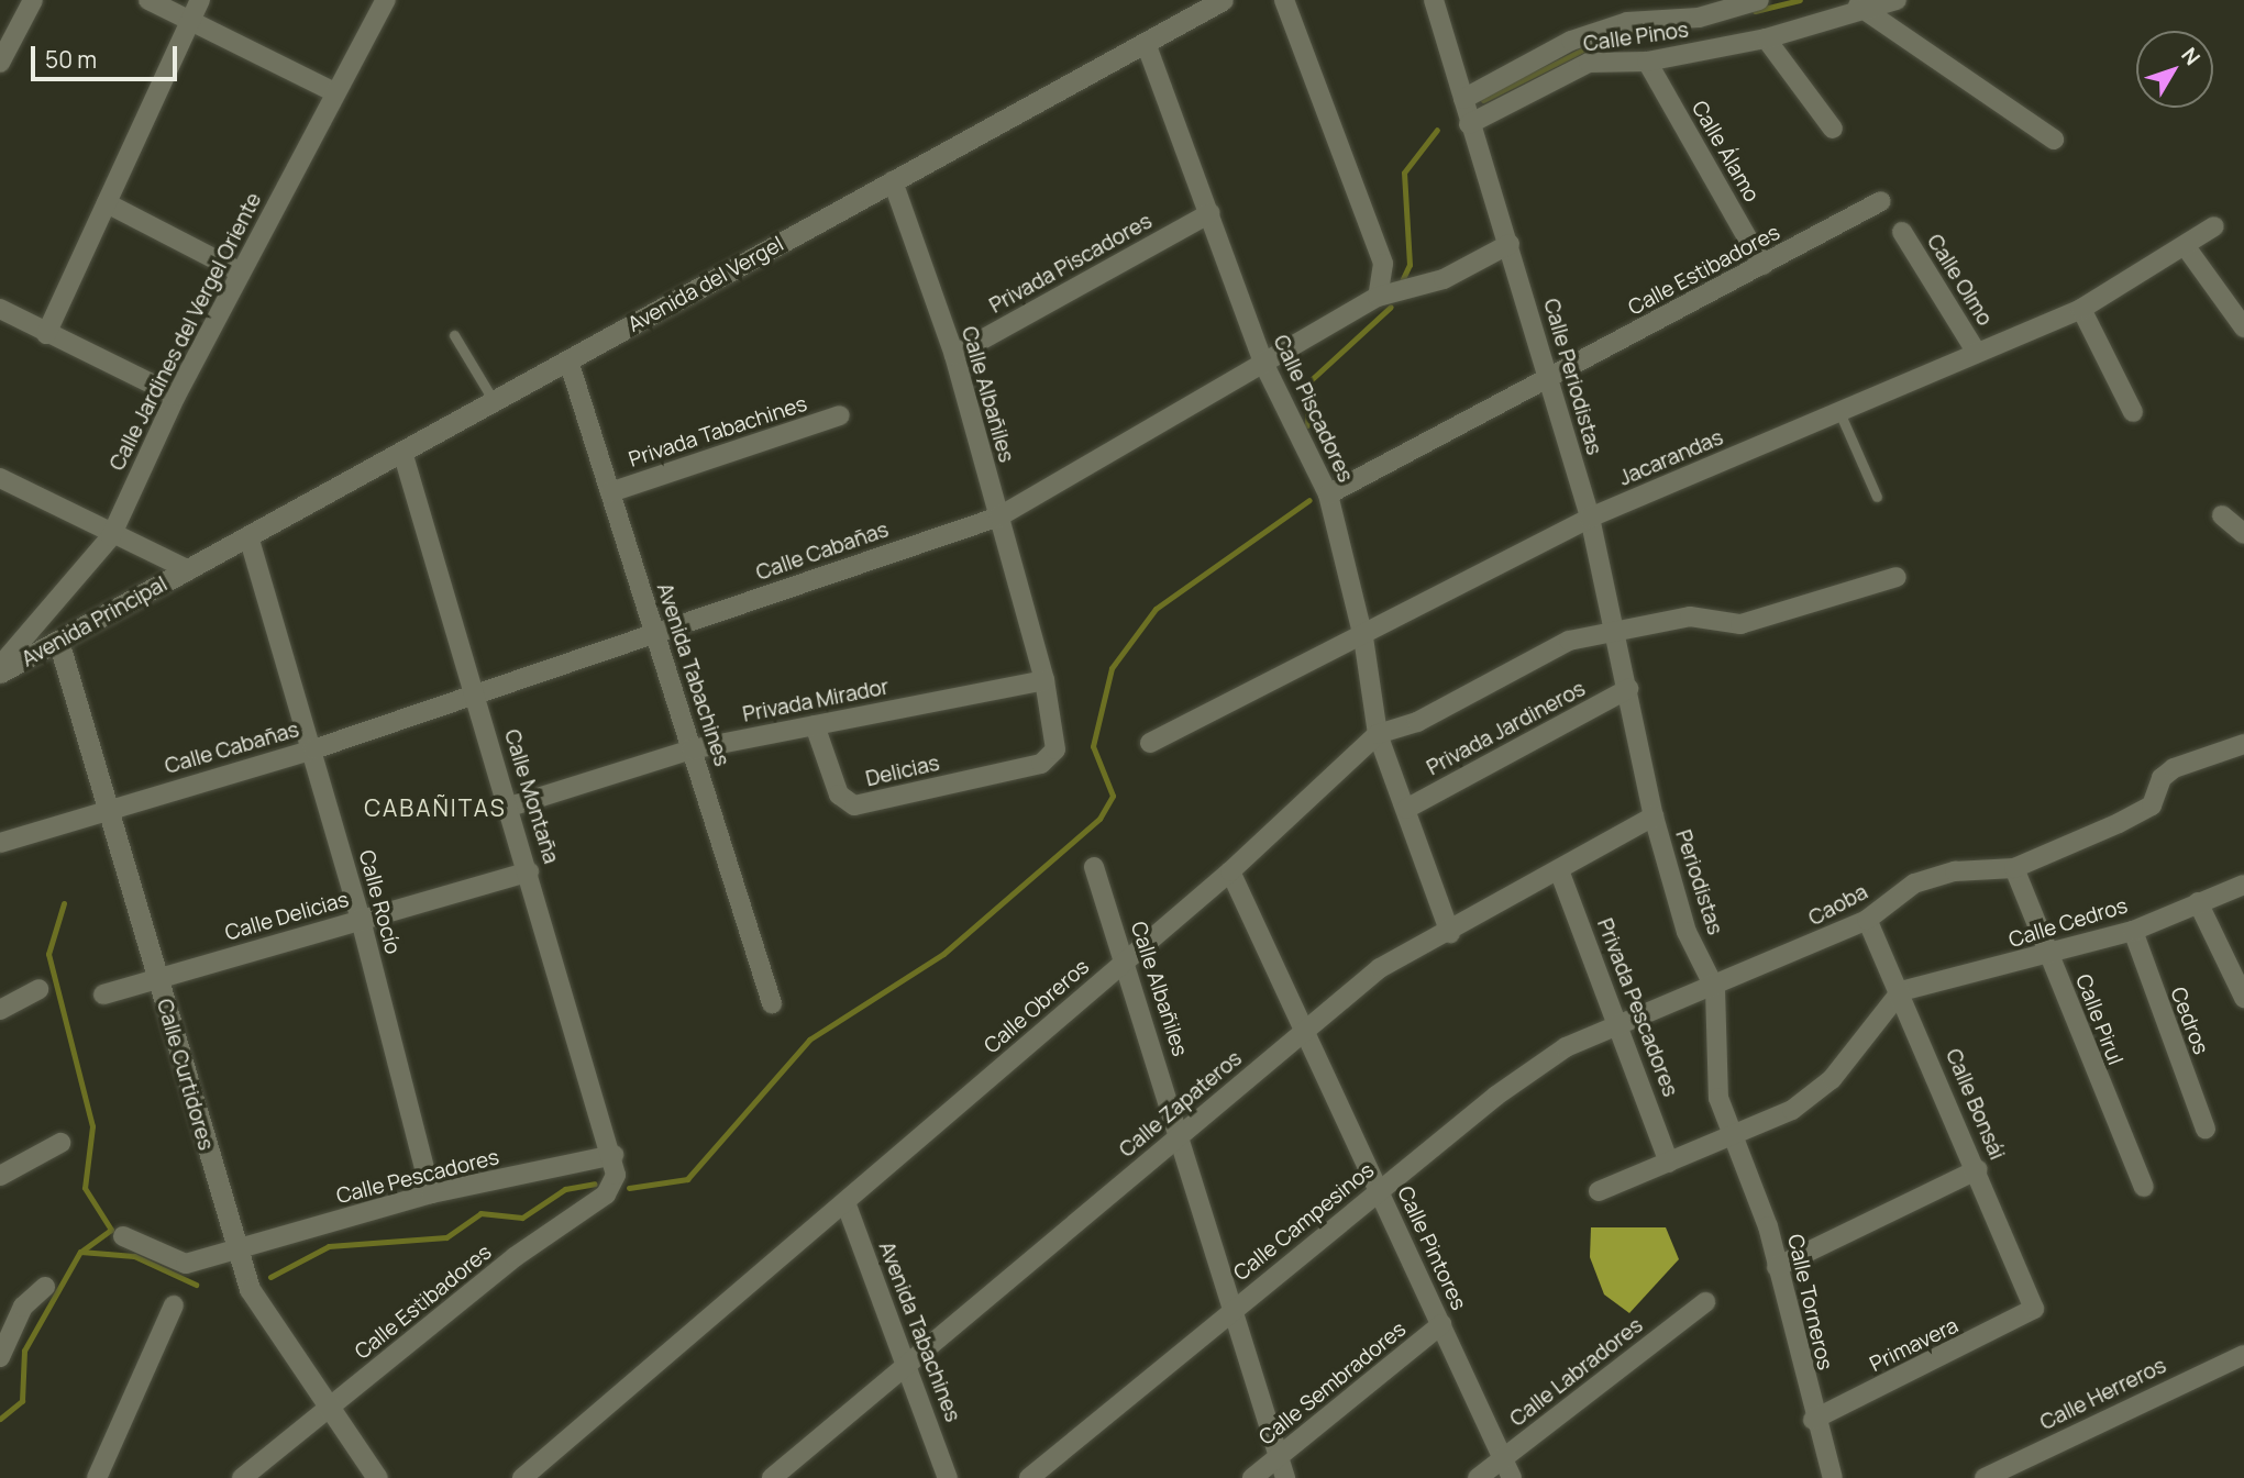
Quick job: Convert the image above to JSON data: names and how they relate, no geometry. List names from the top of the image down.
{
  "streets": {
    "street": [
      "Calle Pinos",
      "Calle Álamo",
      "Privada Piscadores",
      "Calle Estibadores",
      "Calle Olmo",
      "Avenida del Vergel",
      "Calle Jardines del Vergel Oriente",
      "Calle Periodistas",
      "Calle Albañiles",
      "Calle Piscadores",
      "Privada Tabachines",
      "Jacarandas",
      "Calle Cabañas",
      "Avenida Principal",
      "Avenida Tabachines",
      "Privada Mirador",
      "Privada Jardineros",
      "Delicias",
      "Calle Montaña",
      "Periodistas",
      "Calle Rocío",
      "Caoba",
      "Calle Delicias",
      "Calle Cedros",
      "Calle Obreros",
      "Privada Pescadores",
      "Calle Pirul",
      "Cedros",
      "Calle Curtidores",
      "Calle Zapateros",
      "Calle Bonsái",
      "Calle Pescadores",
      "Calle Campesinos",
      "Calle Pintores",
      "Calle Torneros",
      "Primavera",
      "Calle Labradores",
      "Calle Sembradores",
      "Calle Herreros"
    ]
  },
  "crossings": [
    ["Calle Pinos", "Calle Álamo"],
    ["Calle Pinos", "Calle Periodistas"],
    ["Calle Álamo", "Calle Estibadores"],
    ["Privada Piscadores", "Calle Albañiles"],
    ["Privada Piscadores", "Calle Piscadores"],
    ["Calle Estibadores", "Calle Periodistas"],
    ["Calle Estibadores", "Calle Piscadores"],
    ["Calle Estibadores", "Calle Montaña"],
    ["Calle Estibadores", "Calle Curtidores"],
    ["Calle Estibadores", "Calle Pescadores"],
    ["Calle Olmo", "Jacarandas"],
    ["Avenida del Vergel", "Calle Albañiles"],
    ["Avenida del Vergel", "Calle Piscadores"],
    ["Avenida del Vergel", "Avenida Principal"],
    ["Avenida del Vergel", "Avenida Tabachines"],
    ["Avenida del Vergel", "Calle Montaña"],
    ["Avenida del Vergel", "Calle Rocío"],
    ["Calle Periodistas", "Jacarandas"],
    ["Calle Periodistas", "Calle Cabañas"],
    ["Calle Periodistas", "Privada Jardineros"],
    ["Calle Periodistas", "Periodistas"],
    ["Calle Periodistas", "Calle Obreros"],
    ["Calle Periodistas", "Calle Zapateros"],
    ["Calle Albañiles", "Calle Cabañas"],
    ["Calle Albañiles", "Privada Mirador"],
    ["Calle Albañiles", "Delicias"],
    ["Calle Albañiles", "Calle Obreros"],
    ["Calle Albañiles", "Calle Zapateros"],
    ["Calle Albañiles", "Calle Campesinos"],
    ["Calle Albañiles", "Calle Sembradores"],
    ["Calle Piscadores", "Jacarandas"],
    ["Calle Piscadores", "Calle Cabañas"],
    ["Calle Piscadores", "Privada Jardineros"],
    ["Calle Piscadores", "Calle Obreros"],
    ["Calle Piscadores", "Calle Zapateros"],
    ["Privada Tabachines", "Avenida Tabachines"],
    ["Calle Cabañas", "Avenida Tabachines"],
    ["Calle Cabañas", "Calle Montaña"],
    ["Calle Cabañas", "Calle Rocío"],
    ["Calle Cabañas", "Calle Curtidores"],
    ["Avenida Principal", "Calle Curtidores"],
    ["Avenida Tabachines", "Privada Mirador"],
    ["Avenida Tabachines", "Calle Obreros"],
    ["Avenida Tabachines", "Calle Zapateros"],
    ["Privada Mirador", "Delicias"],
    ["Privada Mirador", "Calle Montaña"],
    ["Calle Montaña", "Calle Delicias"],
    ["Calle Montaña", "Calle Pescadores"],
    ["Periodistas", "Caoba"],
    ["Periodistas", "Calle Zapateros"],
    ["Periodistas", "Calle Torneros"],
    ["Calle Rocío", "Calle Delicias"],
    ["Calle Rocío", "Calle Pescadores"],
    ["Caoba", "Privada Pescadores"],
    ["Caoba", "Calle Pirul"],
    ["Caoba", "Calle Bonsái"],
    ["Caoba", "Calle Campesinos"],
    ["Calle Delicias", "Calle Curtidores"],
    ["Calle Cedros", "Calle Pirul"],
    ["Calle Cedros", "Cedros"],
    ["Calle Cedros", "Calle Bonsái"],
    ["Calle Obreros", "Calle Pintores"],
    ["Privada Pescadores", "Calle Zapateros"],
    ["Privada Pescadores", "Calle Campesinos"],
    ["Calle Curtidores", "Calle Pescadores"],
    ["Calle Zapateros", "Calle Pintores"],
    ["Calle Bonsái", "Primavera"],
    ["Calle Campesinos", "Calle Pintores"],
    ["Calle Pintores", "Calle Labradores"],
    ["Calle Pintores", "Calle Sembradores"],
    ["Calle Torneros", "Primavera"]
  ],
  "districts": ["CABAÑITAS"],
  "scale_bar": "50 m",
  "north": "top right"
}
